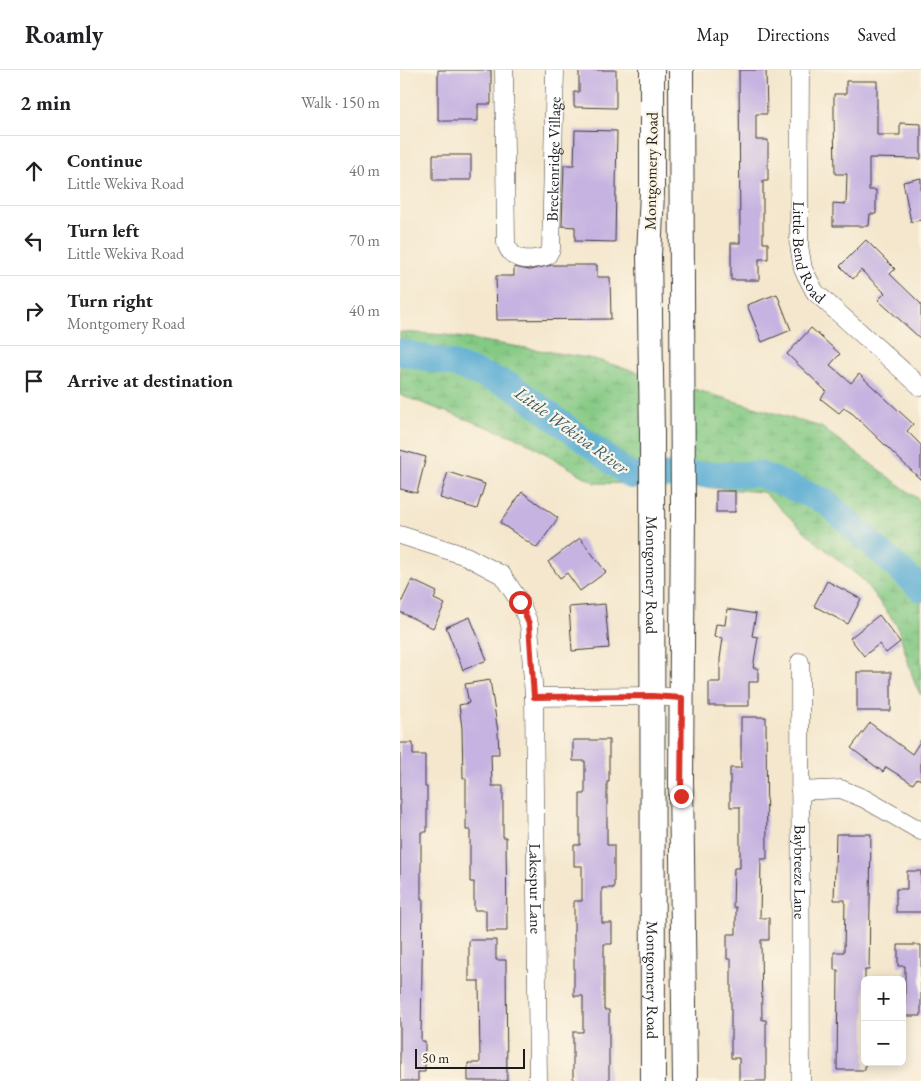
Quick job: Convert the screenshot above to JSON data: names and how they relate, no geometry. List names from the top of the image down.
{
  "streets": {
    "main road": ["Montgomery Road"],
    "street": [
      "Breckenridge Village",
      "Little Bend Road",
      "Baybreeze Lane",
      "Lakespur Lane"
    ]
  },
  "water": ["Little Wekiva River"],
  "scale_bar": "50 m",
  "page": {
    "header": "Roamly",
    "nav": ["Map", "Directions", "Saved"],
    "heading": ["2 min", "Walk · 150 m"],
    "list": [
      ["Continue", "Little Wekiva Road", "40 m"],
      ["Turn left", "Little Wekiva Road", "70 m"],
      ["Turn right", "Montgomery Road", "40 m"],
      "Arrive at destination"
    ],
    "map_buttons": ["+", "−"],
    "scale": "50 m"
  }
}
